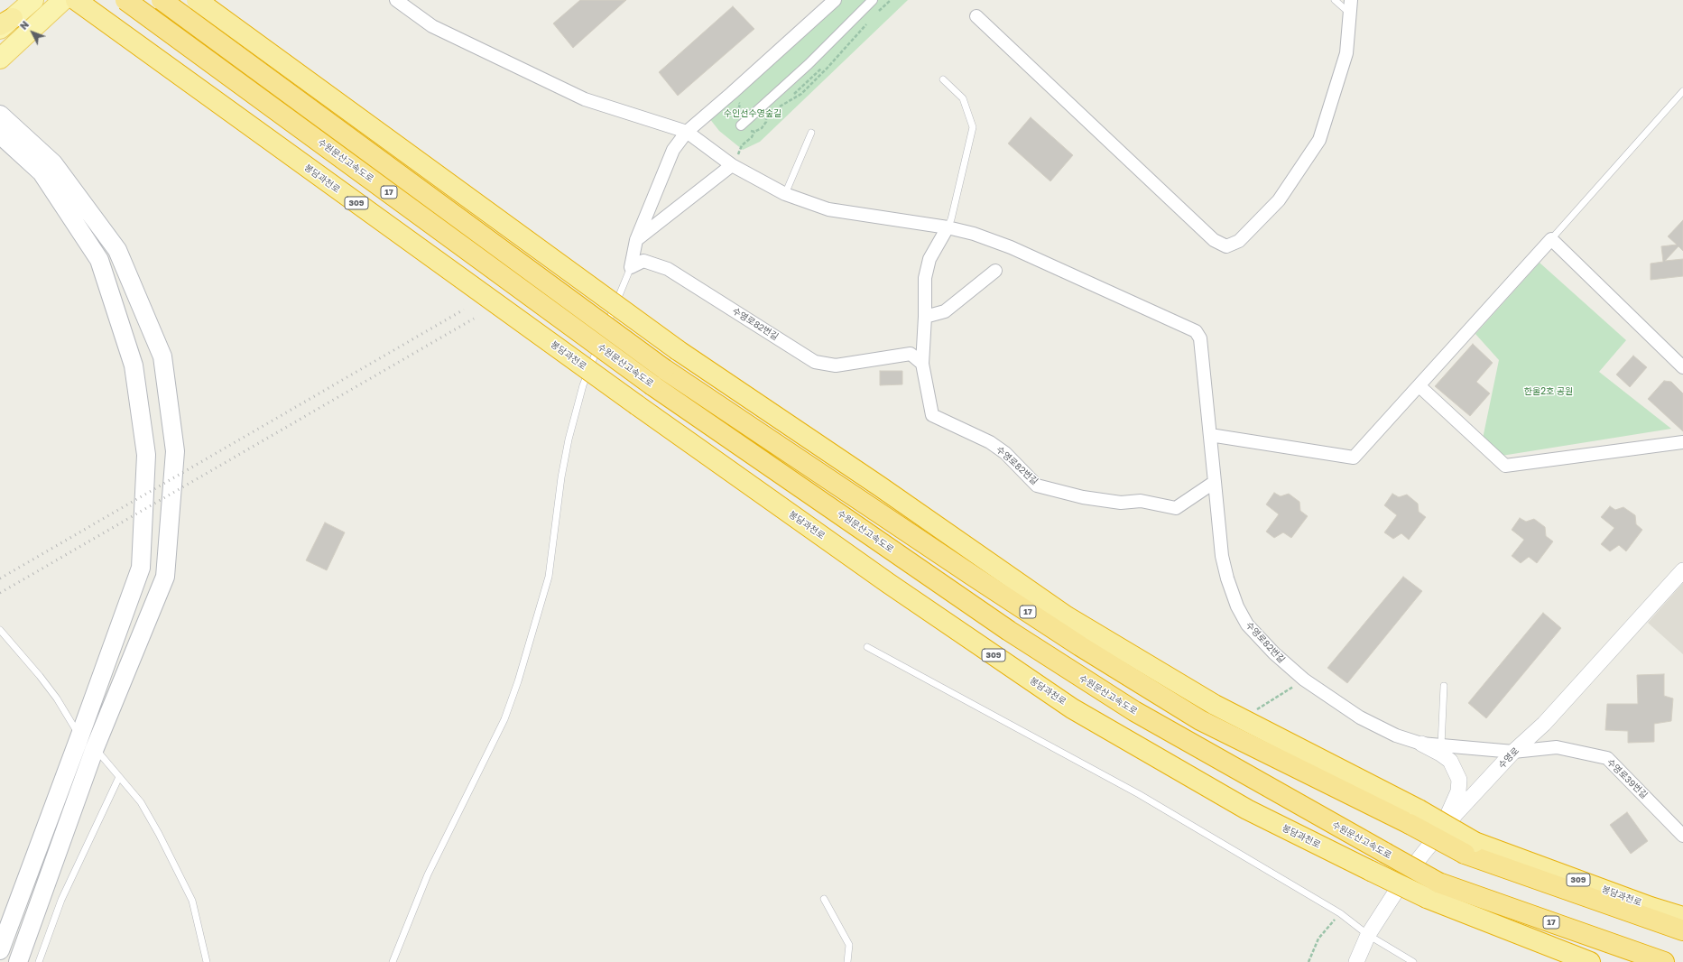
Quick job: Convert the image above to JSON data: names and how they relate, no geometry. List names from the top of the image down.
{
  "streets": {
    "highway": [
      "수원문산고속도로",
      "봉담과천로",
      "17",
      "309"
    ],
    "street": ["수영로82번길", "수영로", "수영로39번길"]
  },
  "crossings": [
    ["봉담과천로", "17"],
    ["수영로82번길", "수영로"],
    ["수영로82번길", "수영로39번길"],
    ["수영로", "수영로39번길"]
  ],
  "parks": ["수인선수영숲길", "한울2호 공원"],
  "north": "top left"
}
